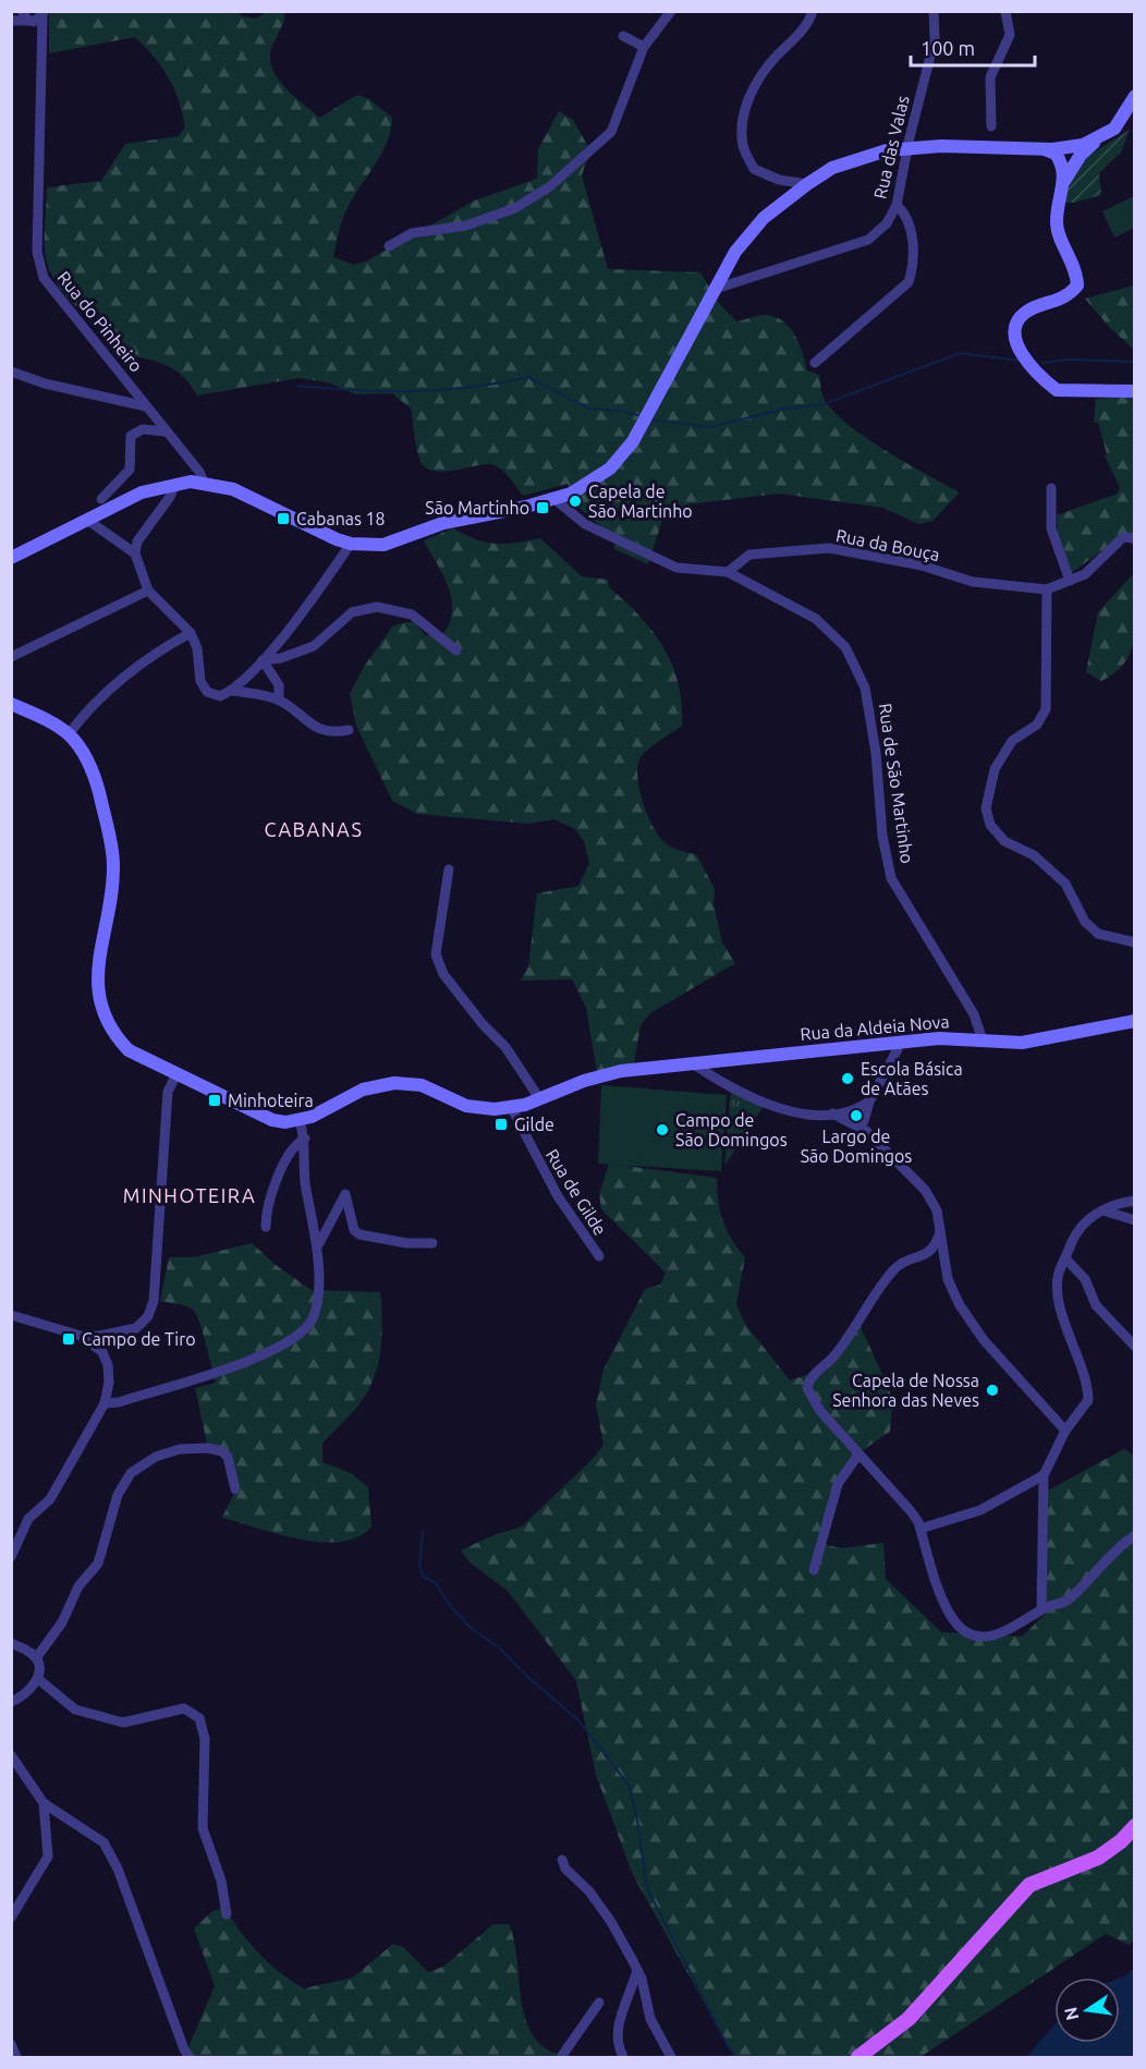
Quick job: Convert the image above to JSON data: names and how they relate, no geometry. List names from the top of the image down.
{
  "streets": {
    "street": [
      "Rua das Valas",
      "Rua do Pinheiro",
      "Rua da Bouça",
      "Rua de São Martinho",
      "Rua da Aldeia Nova",
      "Rua de Gilde"
    ]
  },
  "crossings": [
    ["Rua da Bouça", "Rua de São Martinho"],
    ["Rua de São Martinho", "Rua da Aldeia Nova"],
    ["Rua da Aldeia Nova", "Rua de Gilde"]
  ],
  "districts": ["CABANAS", "MINHOTEIRA"],
  "places": {
    "other": [
      "Capela de São Martinho",
      "Escola Básica de Atães",
      "Largo de São Domingos",
      "Campo de São Domingos",
      "Capela de Nossa Senhora das Neves"
    ],
    "transit": [
      "São Martinho",
      "Cabanas 18",
      "Minhoteira",
      "Gilde",
      "Campo de Tiro"
    ]
  },
  "scale_bar": "100 m",
  "north": "left"
}
